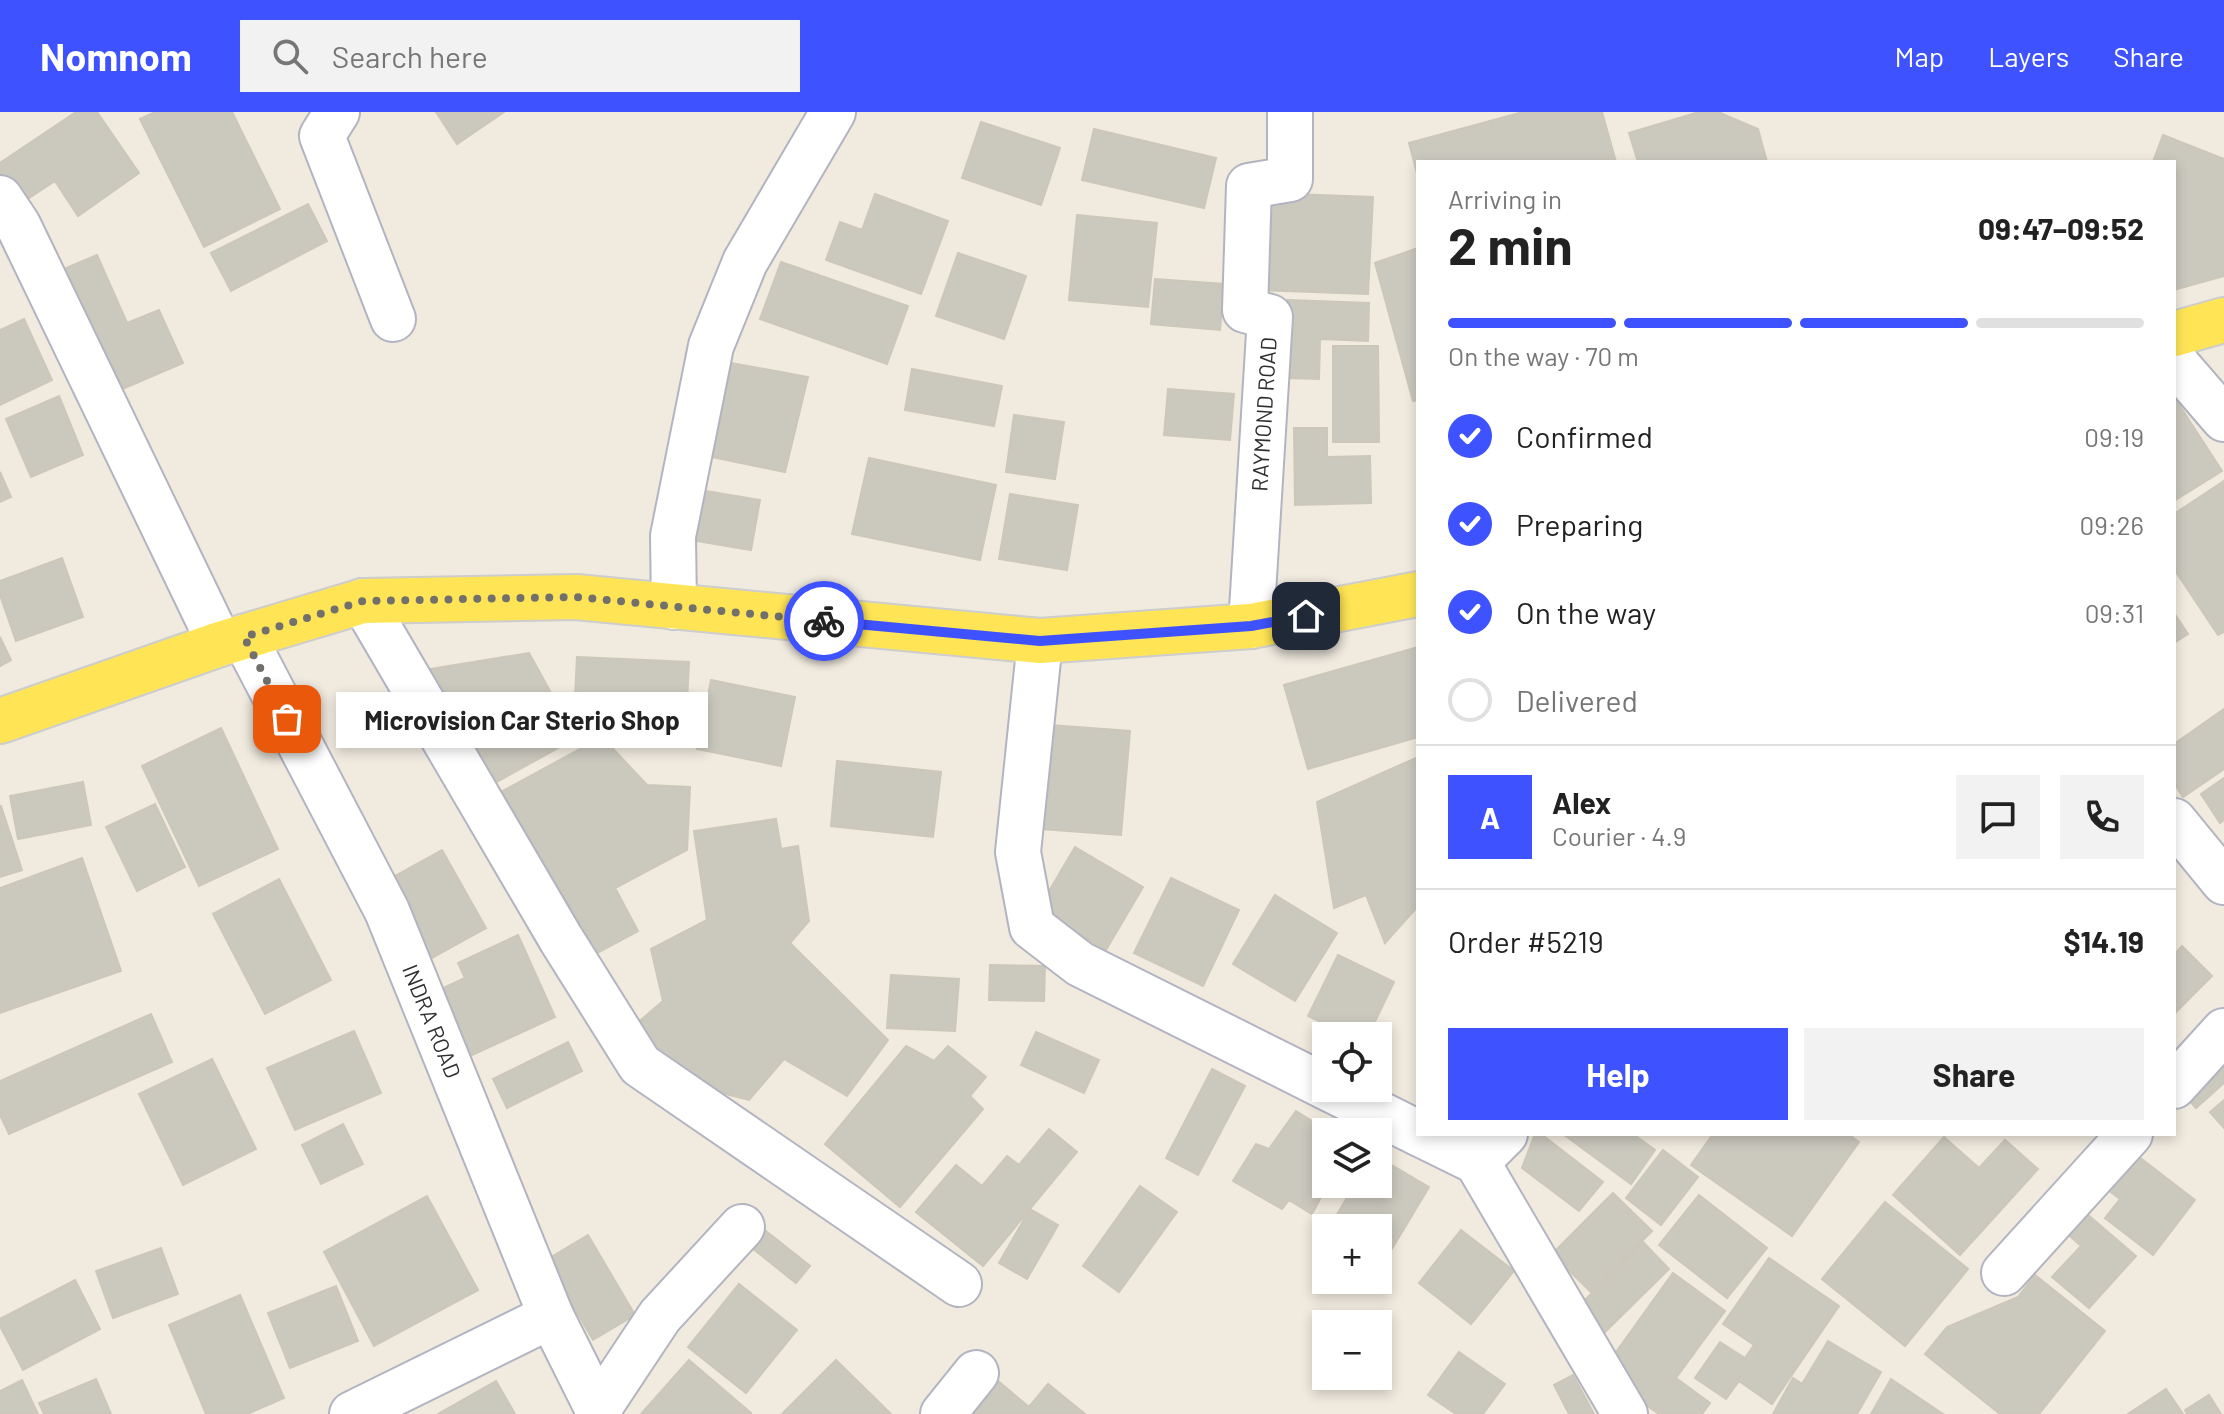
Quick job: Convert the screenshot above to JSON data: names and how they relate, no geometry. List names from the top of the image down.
{
  "streets": {
    "street": ["RAYMOND ROAD", "INDRA ROAD"]
  },
  "places": ["Microvision Car Sterio Shop"],
  "page": {
    "header": "Nomnom",
    "search": "Search here",
    "nav": ["Map", "Layers", "Share"],
    "heading": ["2 min", "Arriving in", "09:47–09:52"],
    "panel": [
      "Alex",
      "Courier · 4.9",
      "Order #5219",
      "$14.19"
    ],
    "bar": "On the way · 70 m",
    "list": [
      ["Confirmed", "09:19"],
      ["Preparing", "09:26"],
      ["On the way", "09:31"],
      "Delivered"
    ],
    "bubble": "Microvision Car Sterio Shop",
    "round": "A",
    "buttons": ["Help", "Share"],
    "map_buttons": ["+", "−"]
  }
}
